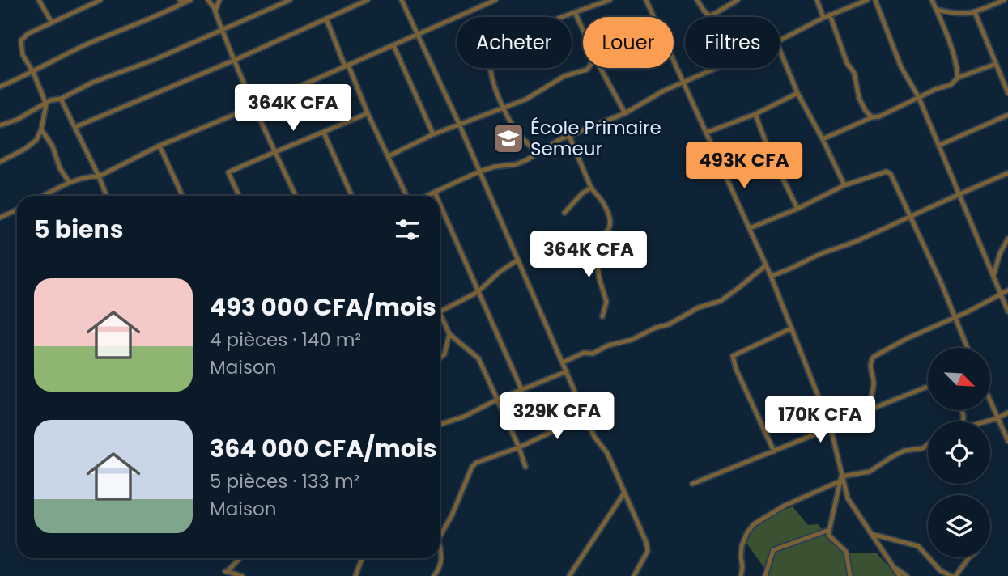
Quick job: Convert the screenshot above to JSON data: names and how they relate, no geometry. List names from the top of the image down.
{
  "places": {
    "school or university": ["École Primaire Semeur"]
  },
  "north": "bottom right",
  "page": {
    "chip": ["Acheter", "Louer", "Filtres"],
    "price": [
      "364K CFA",
      "493K CFA",
      "364K CFA",
      "329K CFA",
      "170K CFA"
    ],
    "heading": "5 biens",
    "list": [
      {
        "name": "493 000 CFA/mois",
        "note": "4 pièces · 140 m² · Maison"
      },
      {
        "name": "364 000 CFA/mois",
        "note": "5 pièces · 133 m² · Maison"
      }
    ]
  }
}
